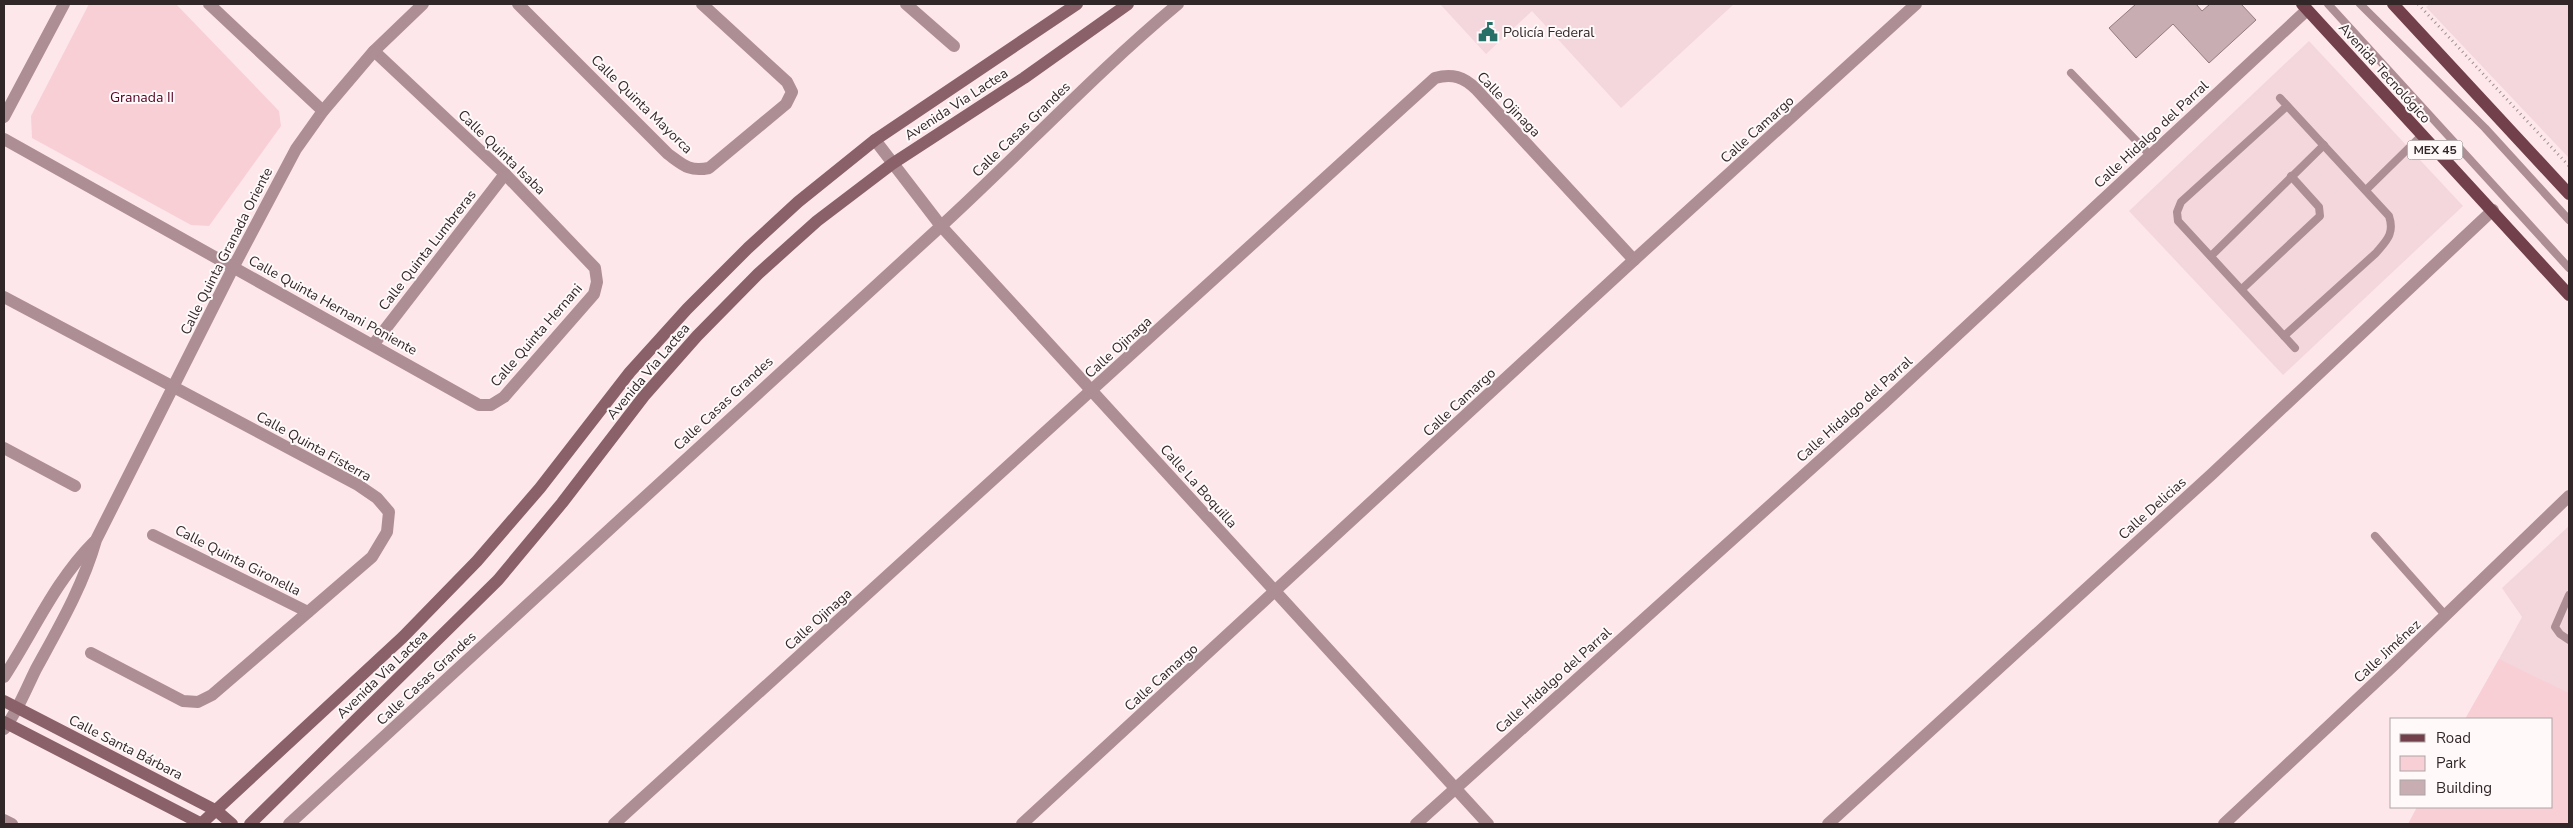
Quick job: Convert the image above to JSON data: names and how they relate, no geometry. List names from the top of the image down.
{
  "streets": {
    "main road": [
      "Avenida Tecnológico",
      "Avenida Via Lactea",
      "MEX 45",
      "Calle Santa Bárbara"
    ],
    "street": [
      "Calle Quinta Mayorca",
      "Calle Ojinaga",
      "Calle Casas Grandes",
      "Calle Camargo",
      "Calle Hidalgo del Parral",
      "Calle Quinta Isaba",
      "Calle Quinta Lumbreras",
      "Calle Quinta Granada Oriente",
      "Calle Quinta Hernani Poniente",
      "Calle Quinta Hernani",
      "Calle Quinta Fisterra",
      "Calle La Boquilla",
      "Calle Delicias",
      "Calle Quinta Gironella",
      "Calle Jiménez"
    ]
  },
  "crossings": [
    ["Avenida Tecnológico", "Calle Hidalgo del Parral"],
    ["Avenida Tecnológico", "Calle Delicias"],
    ["Avenida Via Lactea", "Calle La Boquilla"],
    ["Avenida Via Lactea", "Calle Santa Bárbara"],
    ["Calle Ojinaga", "Calle Camargo"],
    ["Calle Ojinaga", "Calle La Boquilla"],
    ["Calle Casas Grandes", "Calle La Boquilla"],
    ["Calle Camargo", "Calle La Boquilla"],
    ["Calle Hidalgo del Parral", "Calle La Boquilla"],
    ["Calle Quinta Isaba", "Calle Quinta Lumbreras"],
    ["Calle Quinta Isaba", "Calle Quinta Granada Oriente"],
    ["Calle Quinta Isaba", "Calle Quinta Hernani"],
    ["Calle Quinta Lumbreras", "Calle Quinta Hernani Poniente"],
    ["Calle Quinta Granada Oriente", "Calle Quinta Hernani Poniente"],
    ["Calle Quinta Granada Oriente", "Calle Quinta Fisterra"],
    ["Calle Quinta Granada Oriente", "Calle Santa Bárbara"],
    ["Calle Quinta Hernani Poniente", "Calle Quinta Hernani"],
    ["Calle Quinta Fisterra", "Calle Quinta Gironella"]
  ],
  "parks": ["Granada II"],
  "places": {
    "public building": ["Policía Federal"]
  },
  "legend": ["Road", "Park", "Building"]
}
